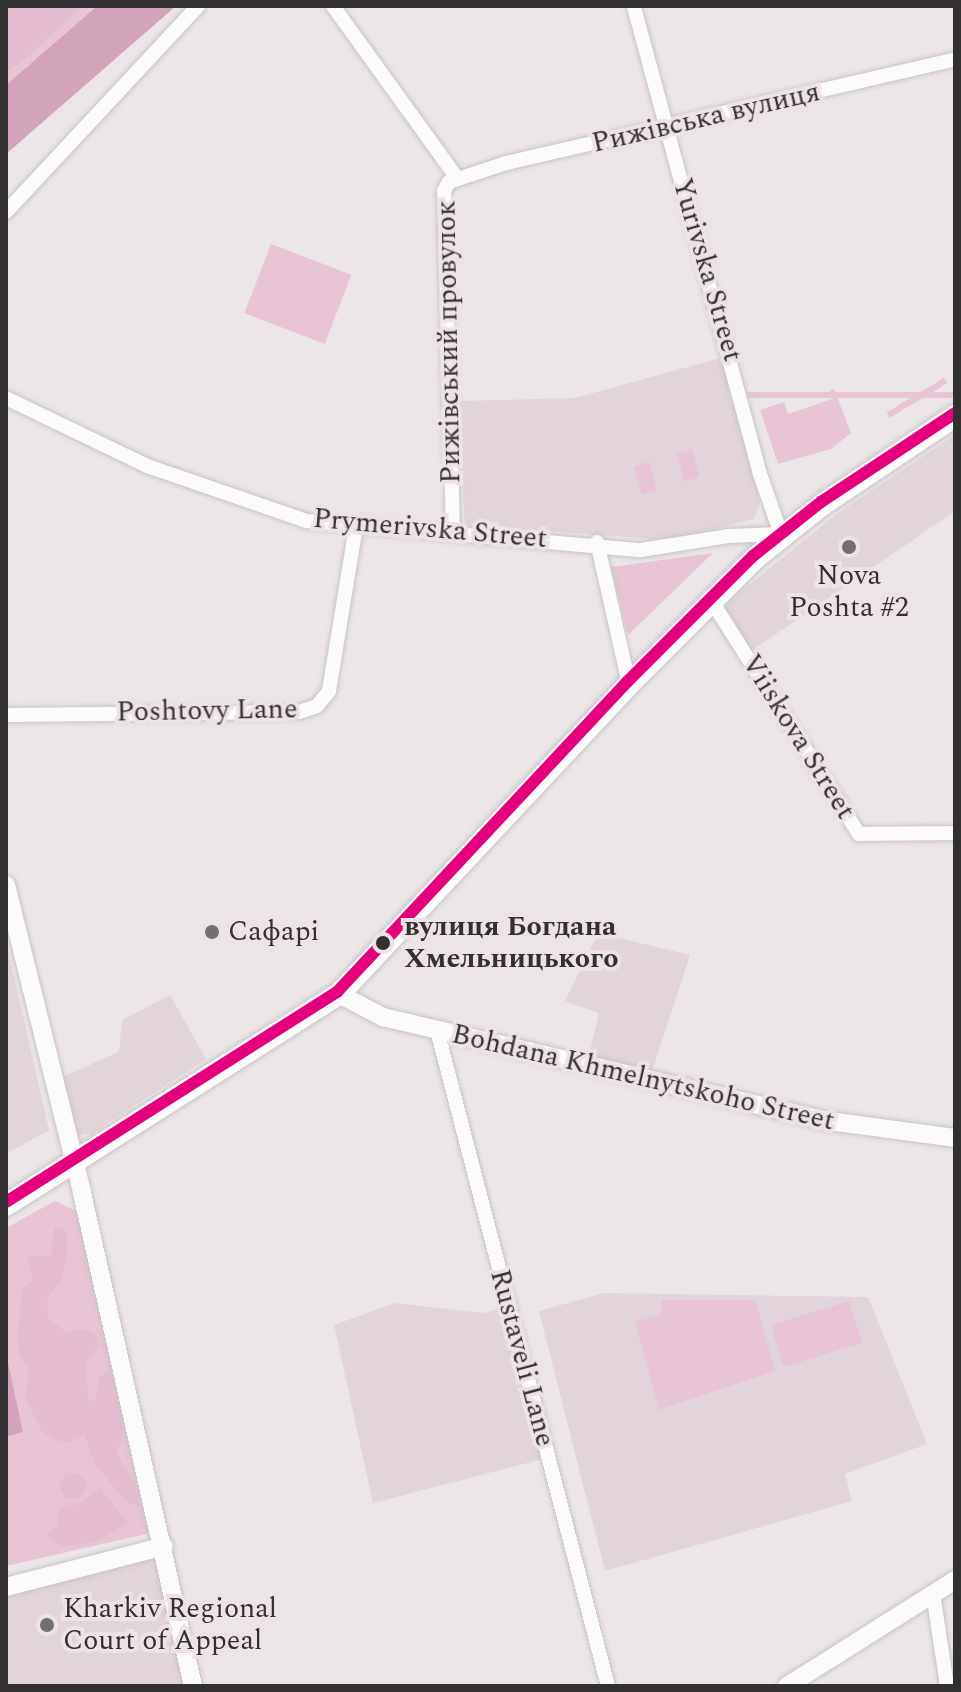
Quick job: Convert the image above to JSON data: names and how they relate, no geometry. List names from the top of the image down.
{
  "streets": {
    "main road": ["Bohdana Khmelnytskoho Street"],
    "street": [
      "Рижівська вулиця",
      "Yurivska Street",
      "Рижівський провулок",
      "Prymerivska Street",
      "Poshtovy Lane",
      "Viiskova Street",
      "Rustaveli Lane"
    ]
  },
  "crossings": [
    ["Рижівська вулиця", "Yurivska Street"],
    ["Рижівська вулиця", "Рижівський провулок"],
    ["Yurivska Street", "Prymerivska Street"],
    ["Рижівський провулок", "Prymerivska Street"],
    ["Prymerivska Street", "Poshtovy Lane"],
    ["Bohdana Khmelnytskoho Street", "Rustaveli Lane"]
  ],
  "places": [
    "Nova Poshta #2",
    "Сафарі",
    "вулиця Богдана Хмельницького",
    "Kharkiv Regional Court of Appeal"
  ]
}
